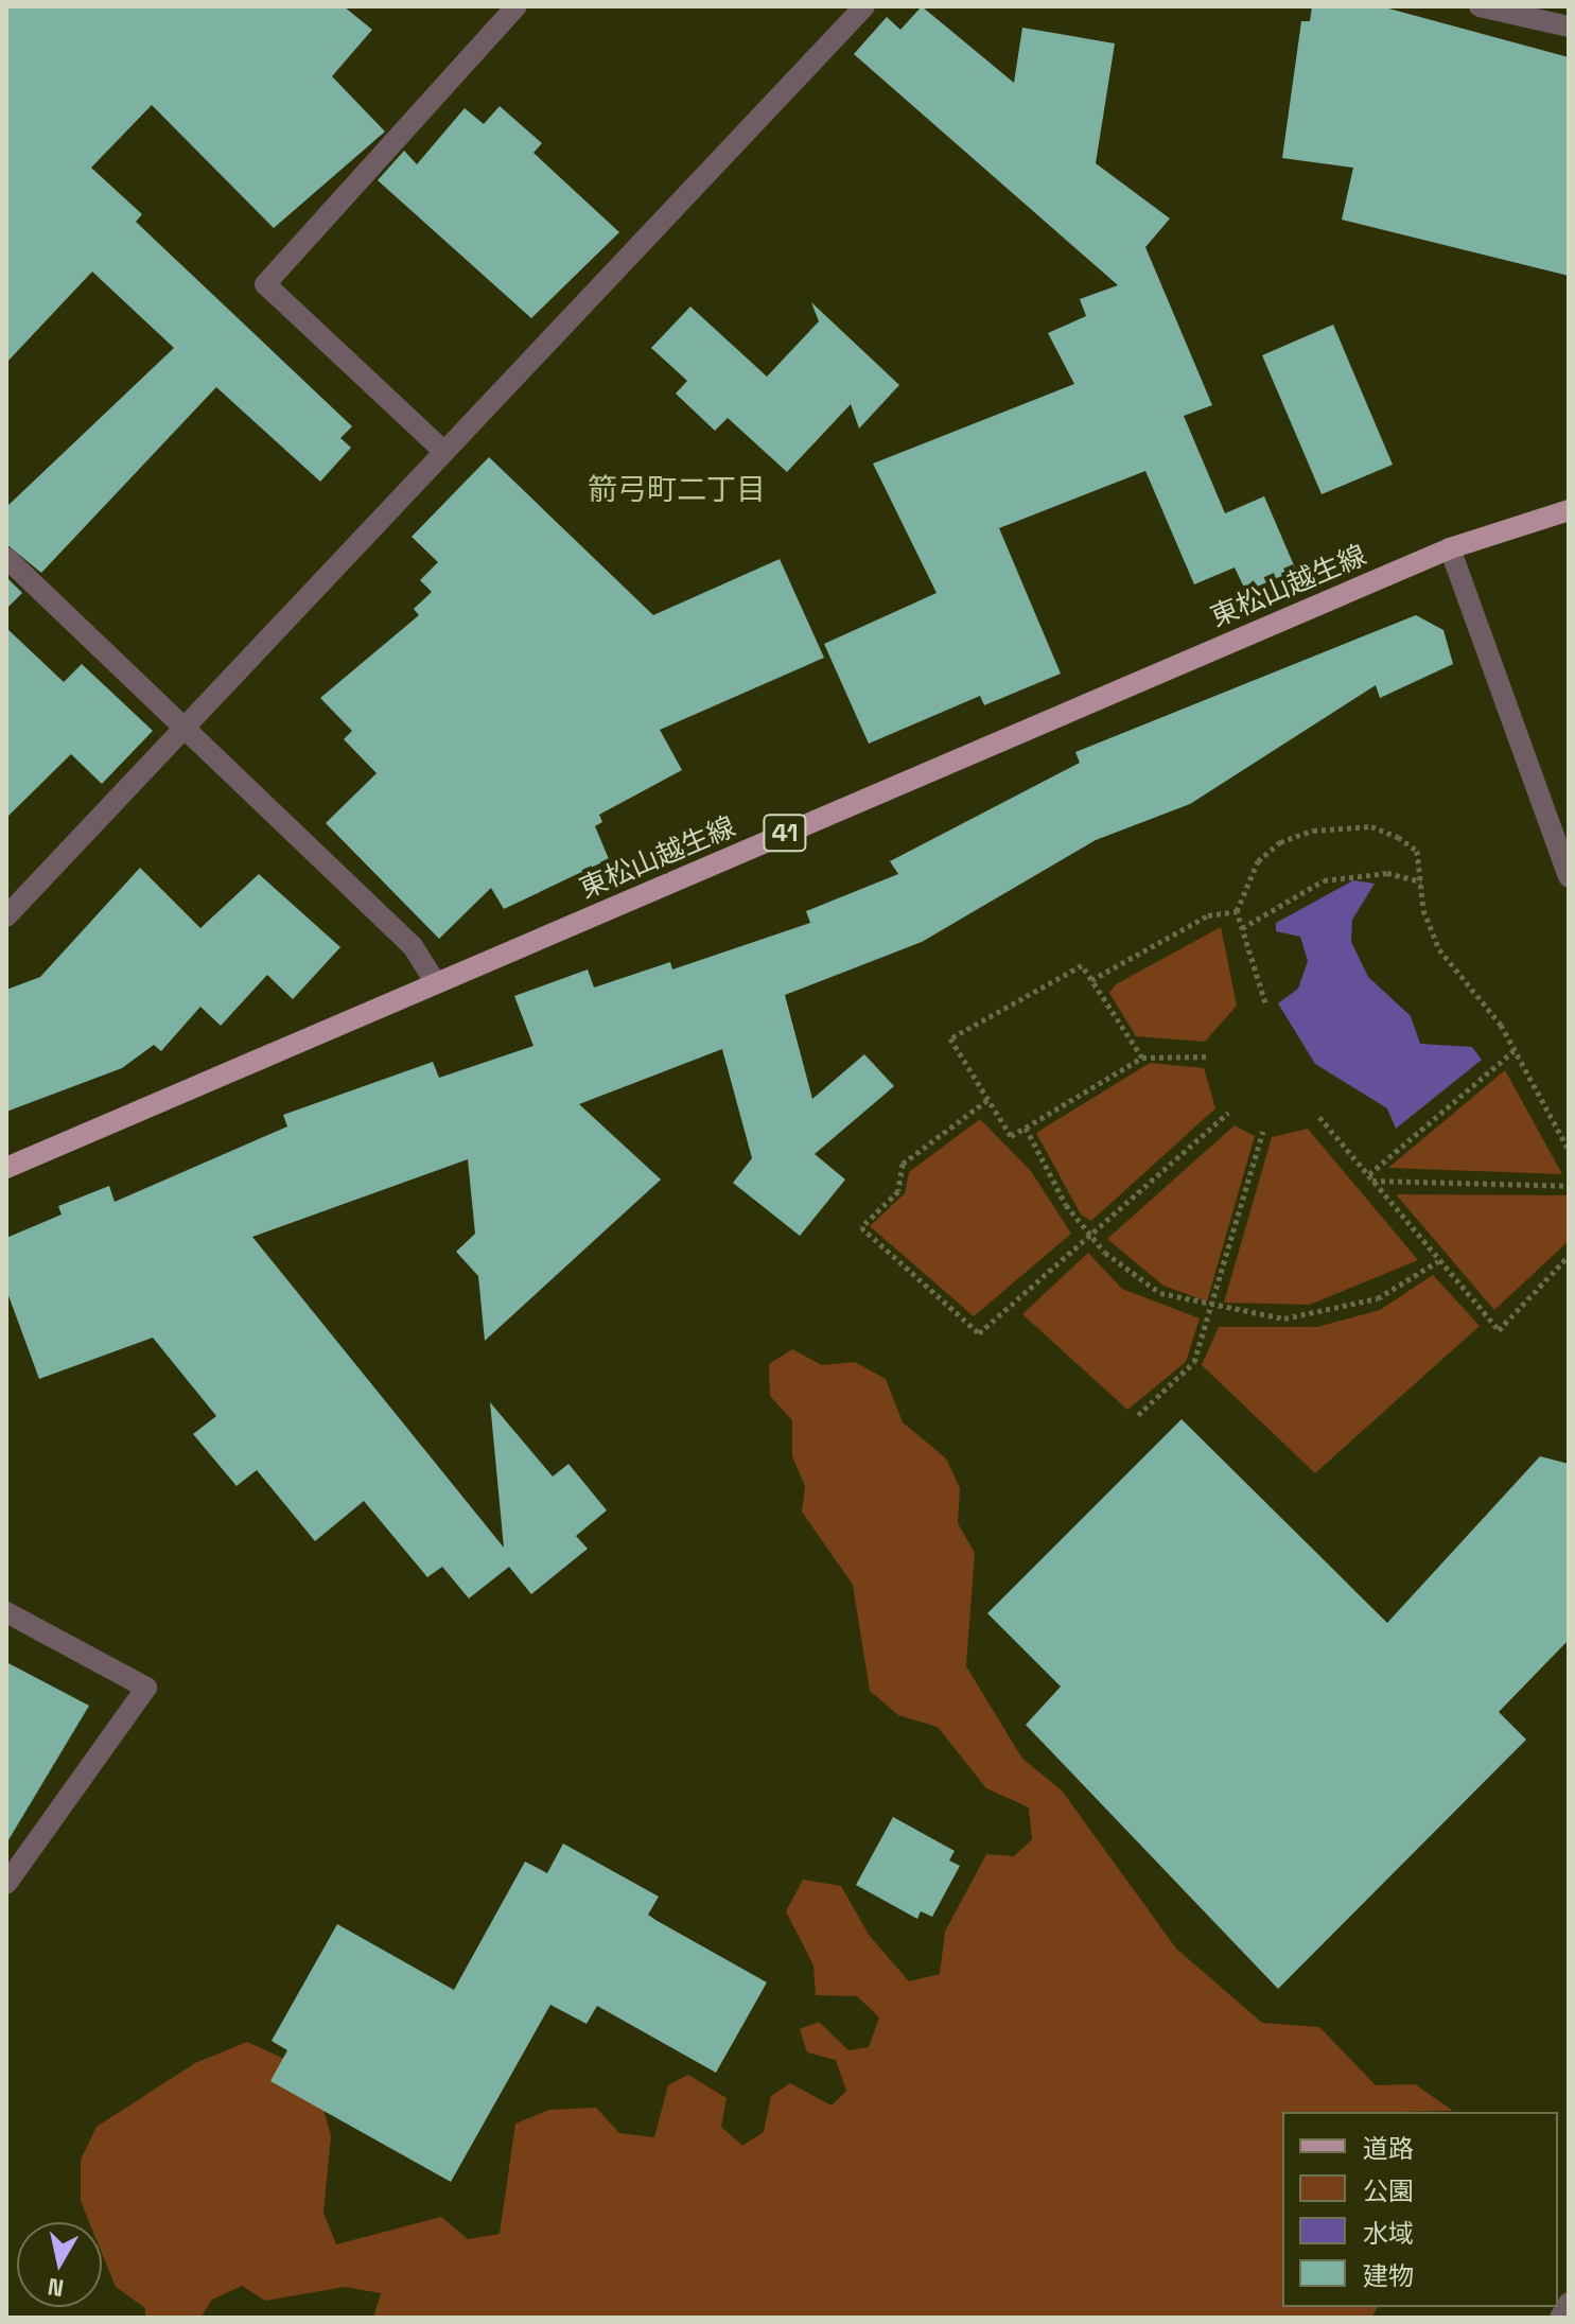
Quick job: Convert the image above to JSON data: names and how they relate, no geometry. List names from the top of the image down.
{
  "streets": {
    "main road": ["東松山越生線", "41"]
  },
  "districts": ["箭弓町二丁目"],
  "legend": [
    "道路",
    "公園",
    "水域",
    "建物"
  ],
  "north": "bottom"
}
